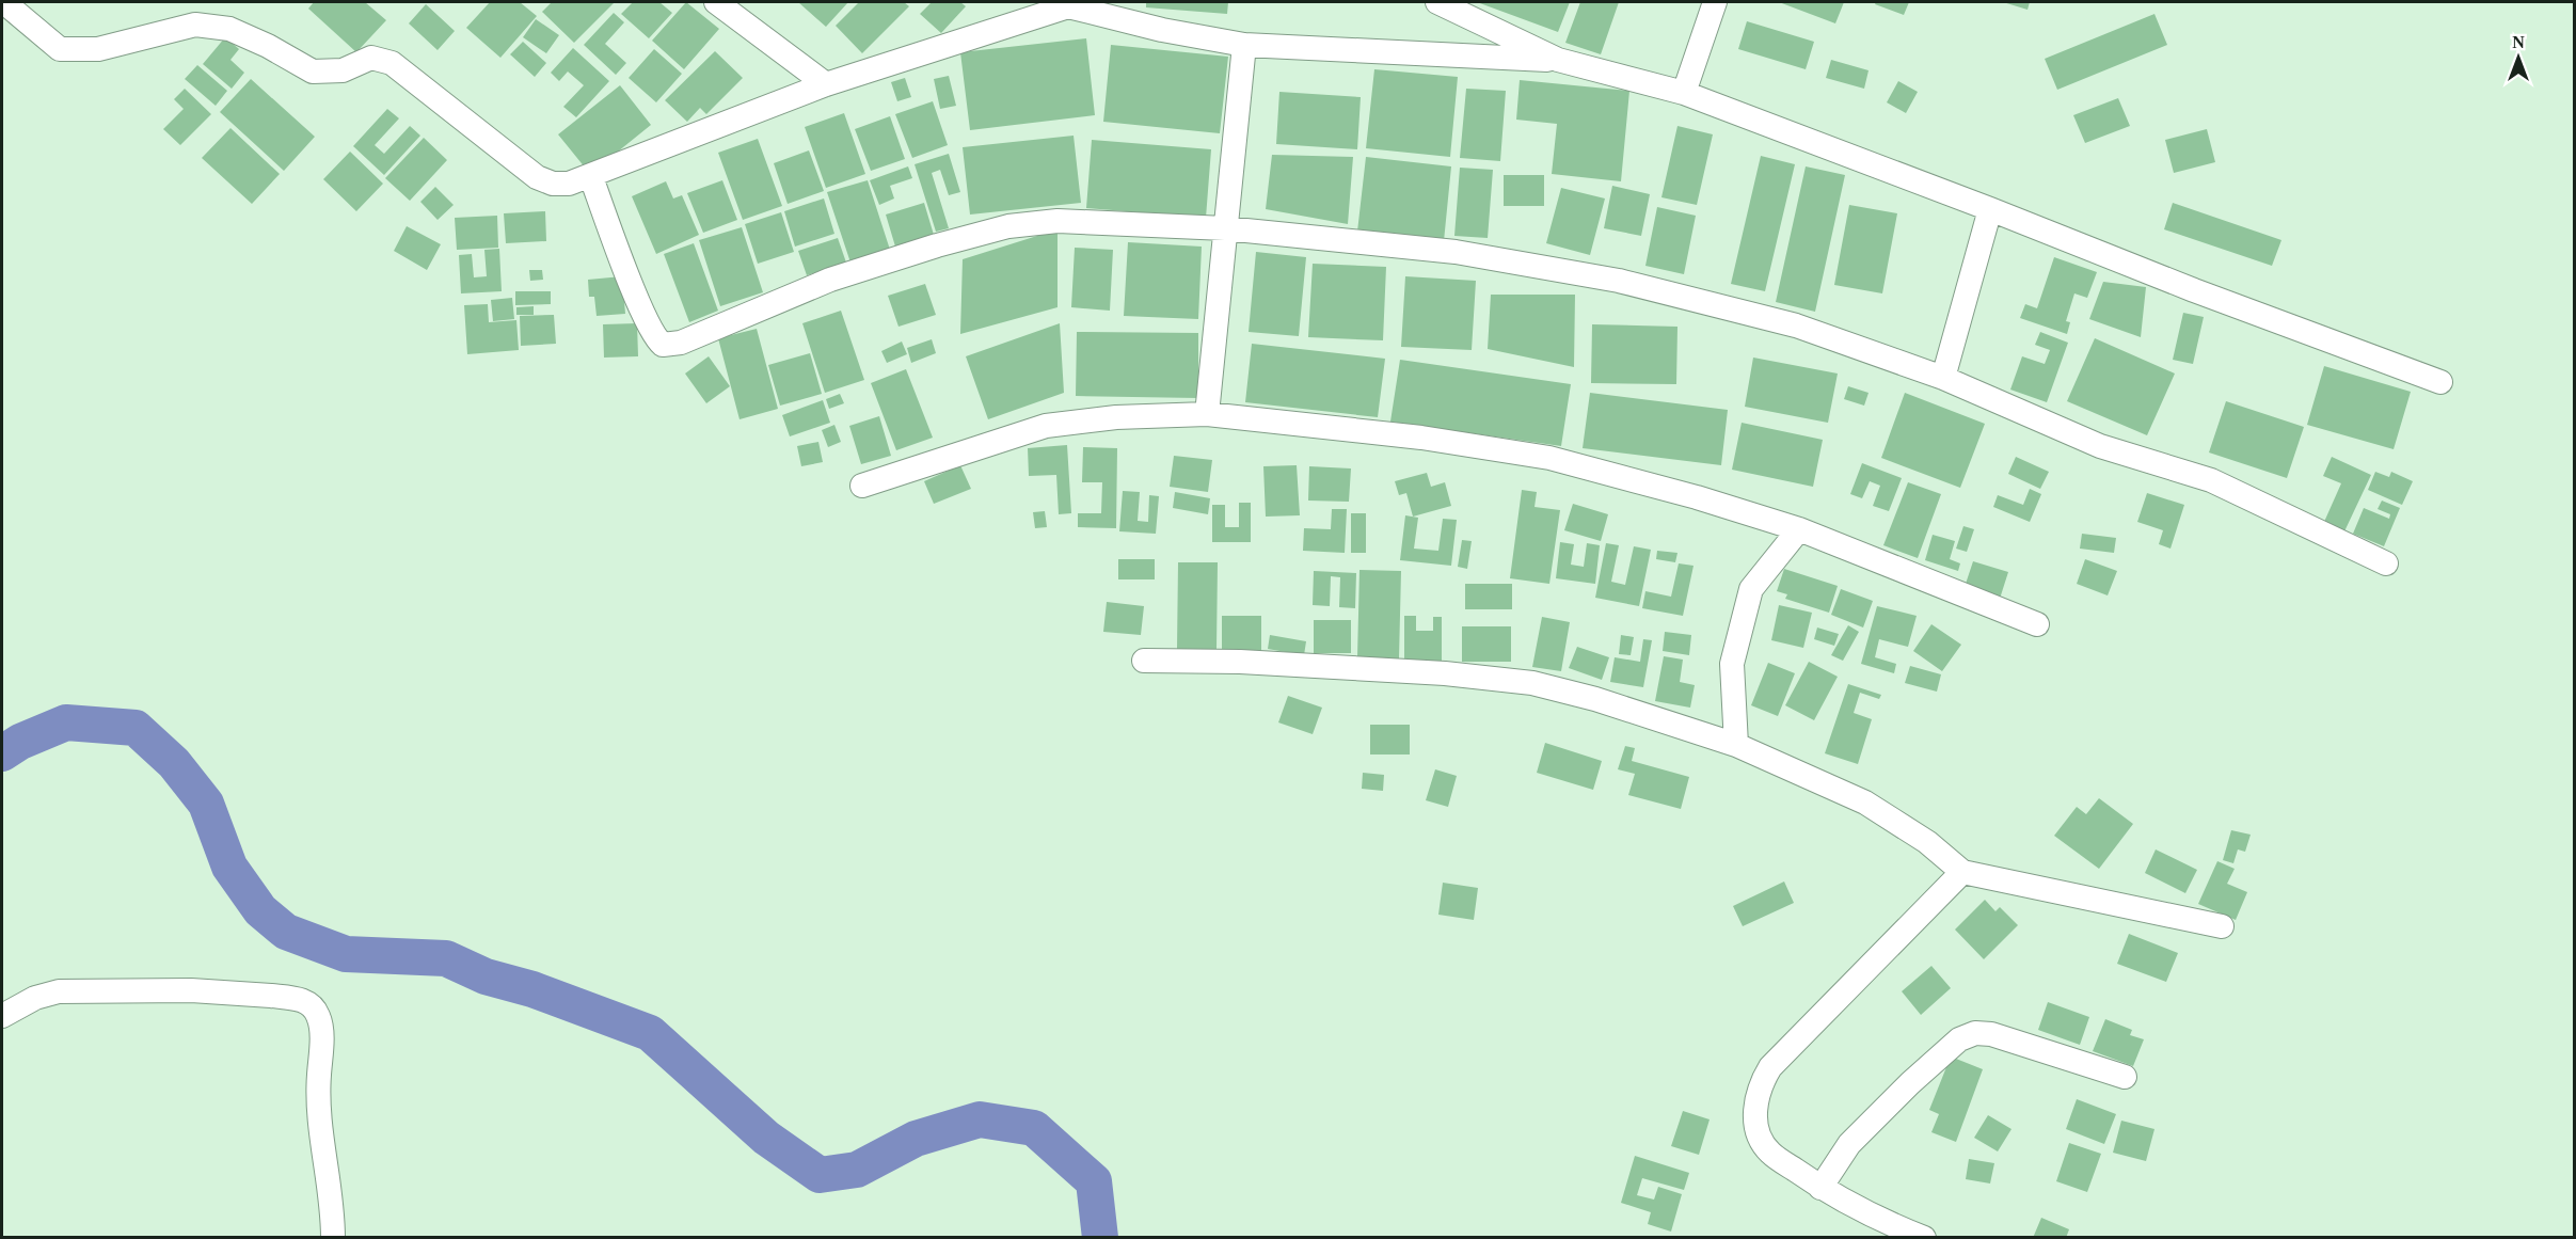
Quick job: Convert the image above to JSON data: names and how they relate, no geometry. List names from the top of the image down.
{
  "north": "top"
}
